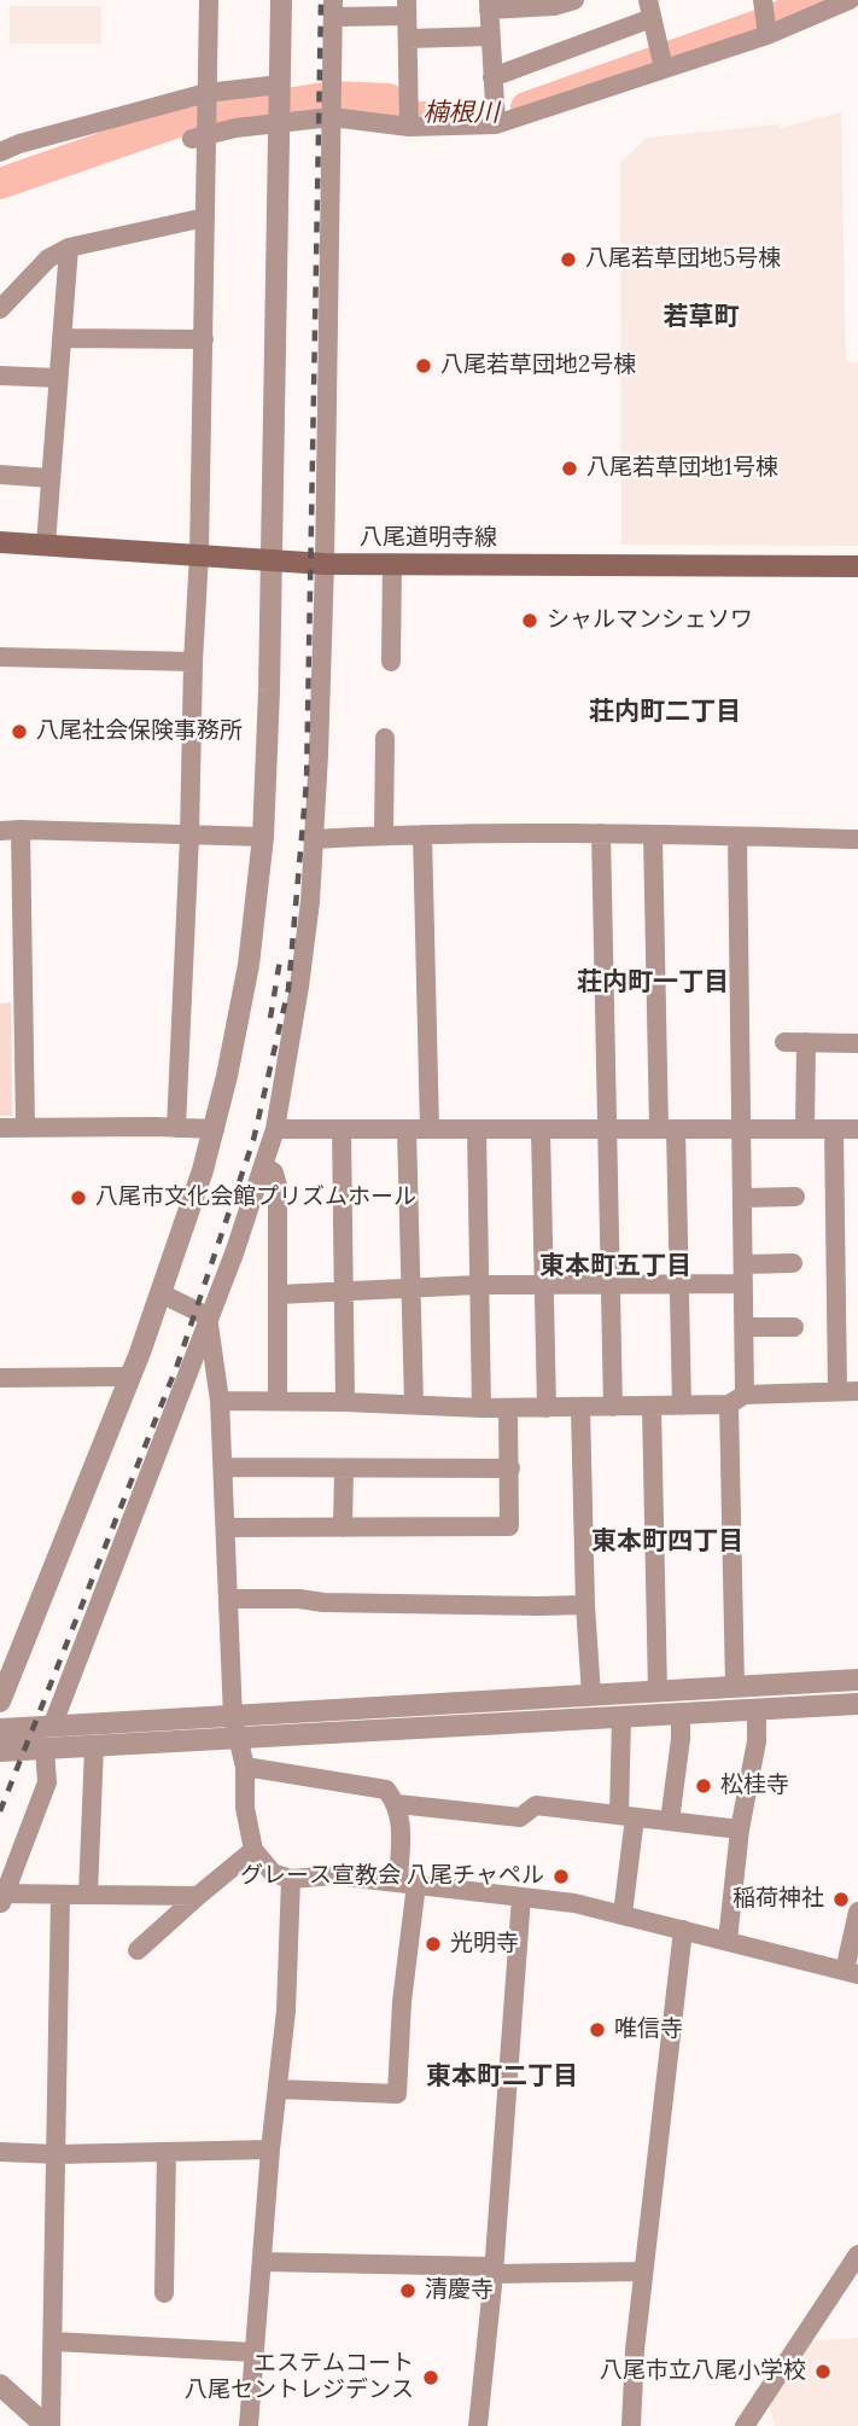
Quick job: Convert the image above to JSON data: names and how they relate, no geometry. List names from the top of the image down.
{
  "streets": {
    "main road": ["八尾道明寺線"]
  },
  "districts": [
    "若草町",
    "荘内町二丁目",
    "荘内町一丁目",
    "東本町五丁目",
    "東本町四丁目",
    "東本町二丁目"
  ],
  "water": ["楠根川"],
  "places": [
    "八尾若草団地5号棟",
    "八尾若草団地2号棟",
    "八尾若草団地1号棟",
    "シャルマンシェソワ",
    "八尾社会保険事務所",
    "八尾市文化会館プリズムホール",
    "松桂寺",
    "グレース宣教会 八尾チャペル",
    "稲荷神社",
    "光明寺",
    "唯信寺",
    "清慶寺",
    "八尾市立八尾小学校",
    "エステムコート 八尾セントレジデンス"
  ]
}
